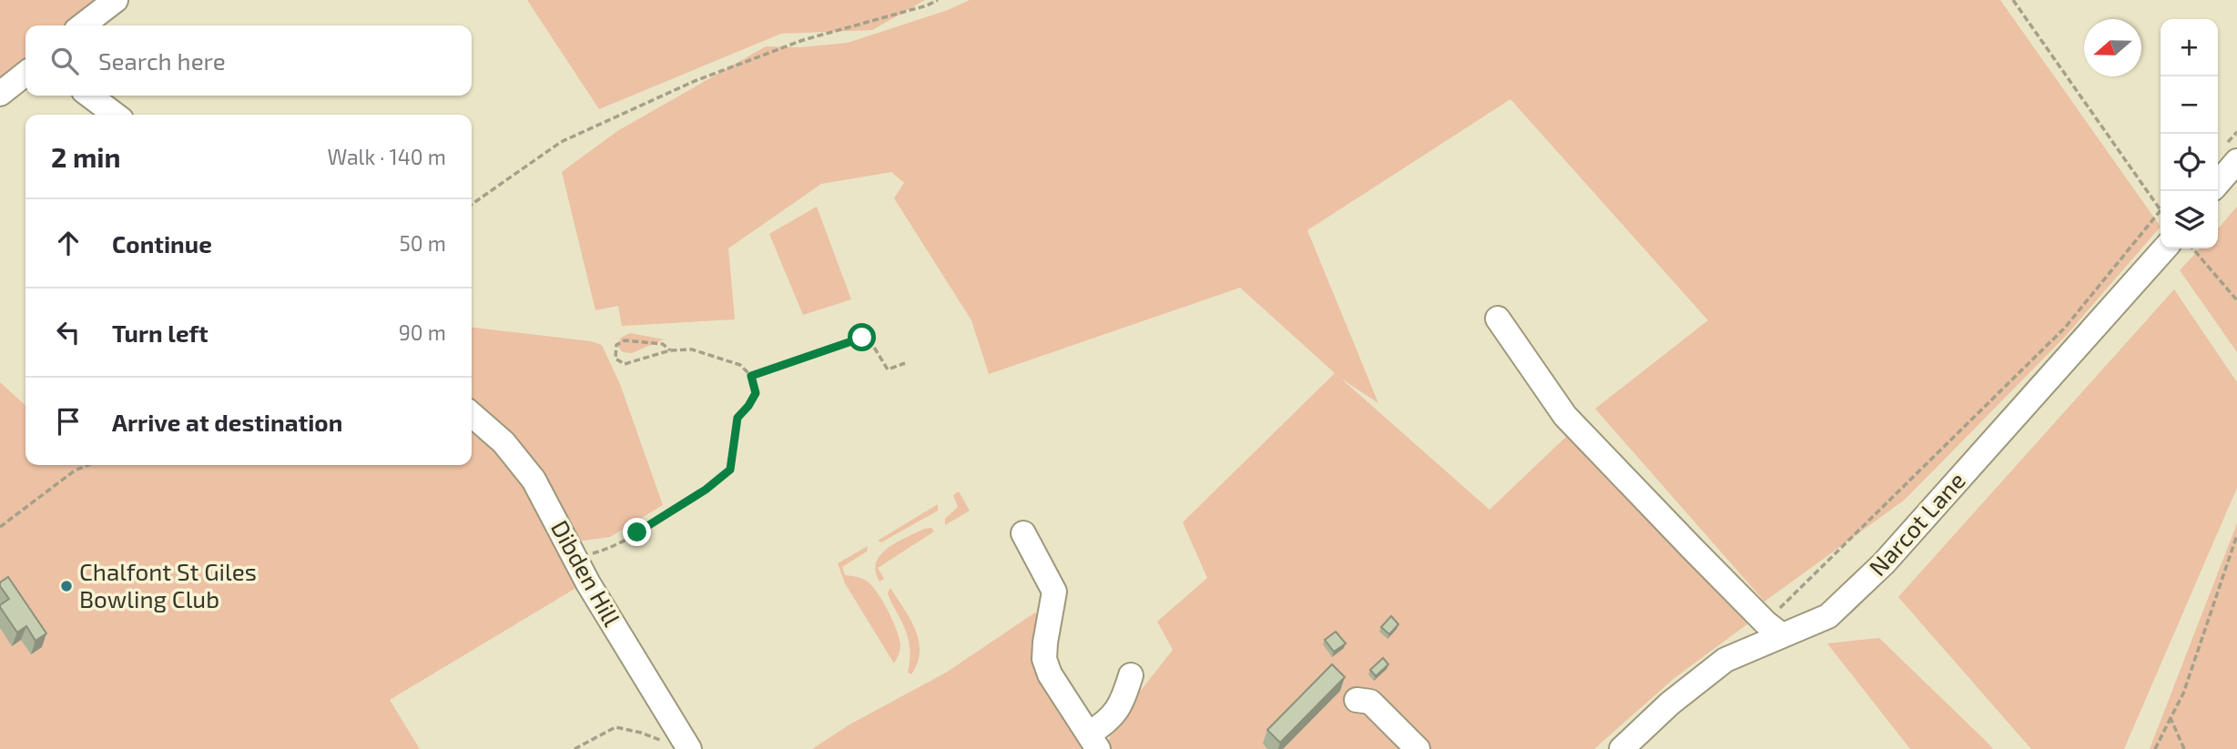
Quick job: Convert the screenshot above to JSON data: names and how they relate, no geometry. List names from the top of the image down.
{
  "streets": {
    "street": ["Narcot Lane", "Dibden Hill"]
  },
  "places": ["Chalfont St Giles Bowling Club"],
  "north": "left",
  "page": {
    "map_buttons": ["+", "−"],
    "search": "Search here",
    "heading": ["2 min", "Walk · 140 m"],
    "list": [
      ["Continue", "50 m"],
      ["Turn left", "90 m"],
      "Arrive at destination"
    ]
  }
}
